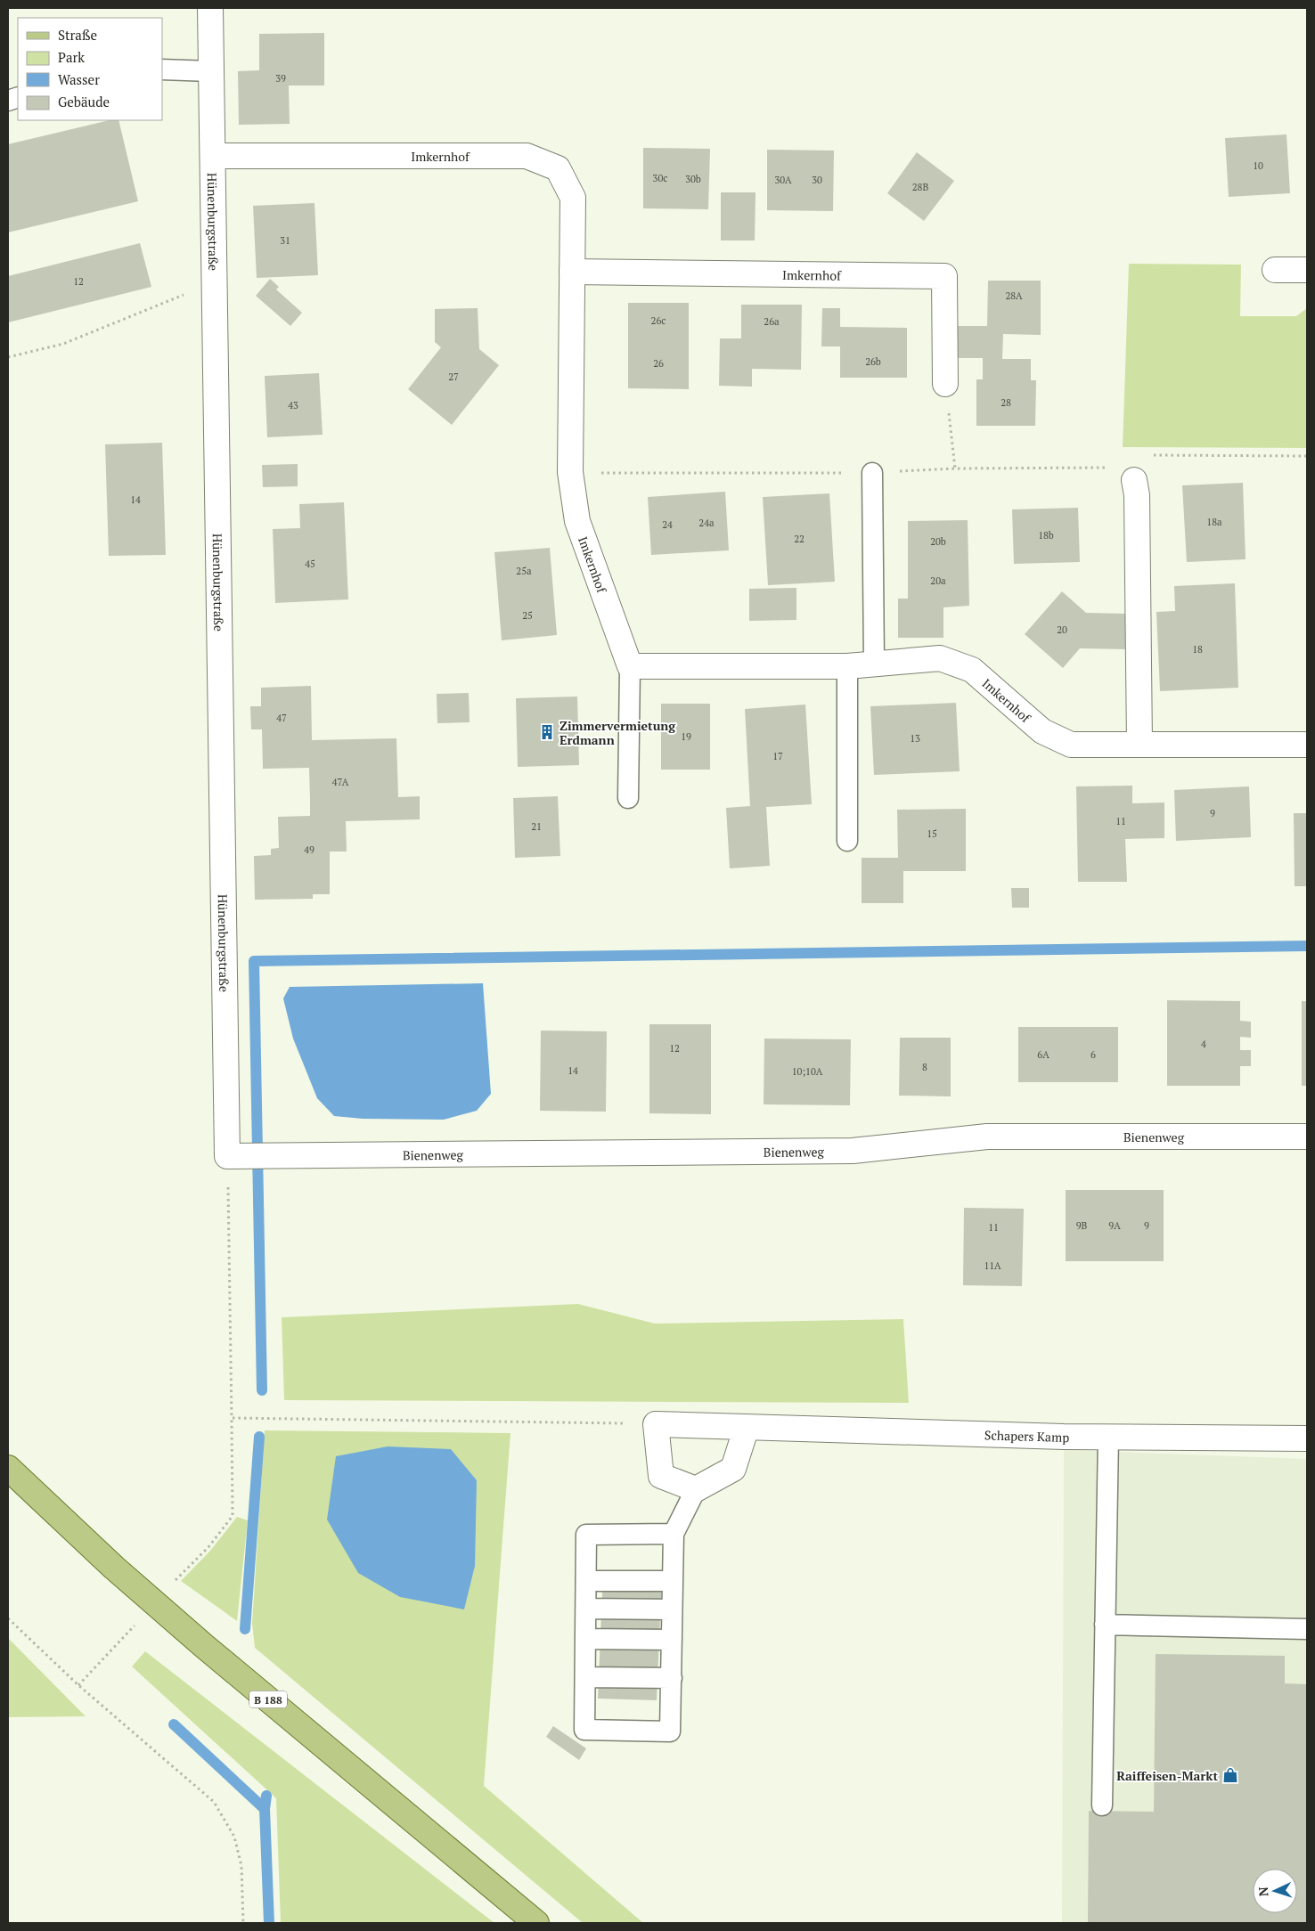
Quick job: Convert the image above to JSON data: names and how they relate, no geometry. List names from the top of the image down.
{
  "streets": {
    "main road": ["B 188"],
    "street": [
      "Imkernhof",
      "Hünenburgstraße",
      "Bienenweg",
      "Schapers Kamp"
    ]
  },
  "crossings": [
    ["Imkernhof", "Hünenburgstraße"],
    ["Hünenburgstraße", "Bienenweg"]
  ],
  "places": {
    "building": ["Zimmervermietung Erdmann"],
    "shop": ["Raiffeisen-Markt"]
  },
  "house_numbers": [
    "39",
    "10",
    "30c",
    "30b",
    "30A",
    "30",
    "28B",
    "31",
    "12",
    "28A",
    "26c",
    "26a",
    "26b",
    "26",
    "27",
    "28",
    "43",
    "14",
    "18a",
    "24a",
    "24",
    "18b",
    "22",
    "20b",
    "45",
    "25a",
    "20a",
    "25",
    "20",
    "18",
    "47",
    "19",
    "13",
    "17",
    "47A",
    "9",
    "11",
    "21",
    "15",
    "49",
    "4",
    "12",
    "6A",
    "6",
    "8",
    "14",
    "10;10A",
    "9B",
    "9A",
    "9",
    "11",
    "11A"
  ],
  "legend": [
    "Straße",
    "Park",
    "Wasser",
    "Gebäude"
  ],
  "north": "left"
}
